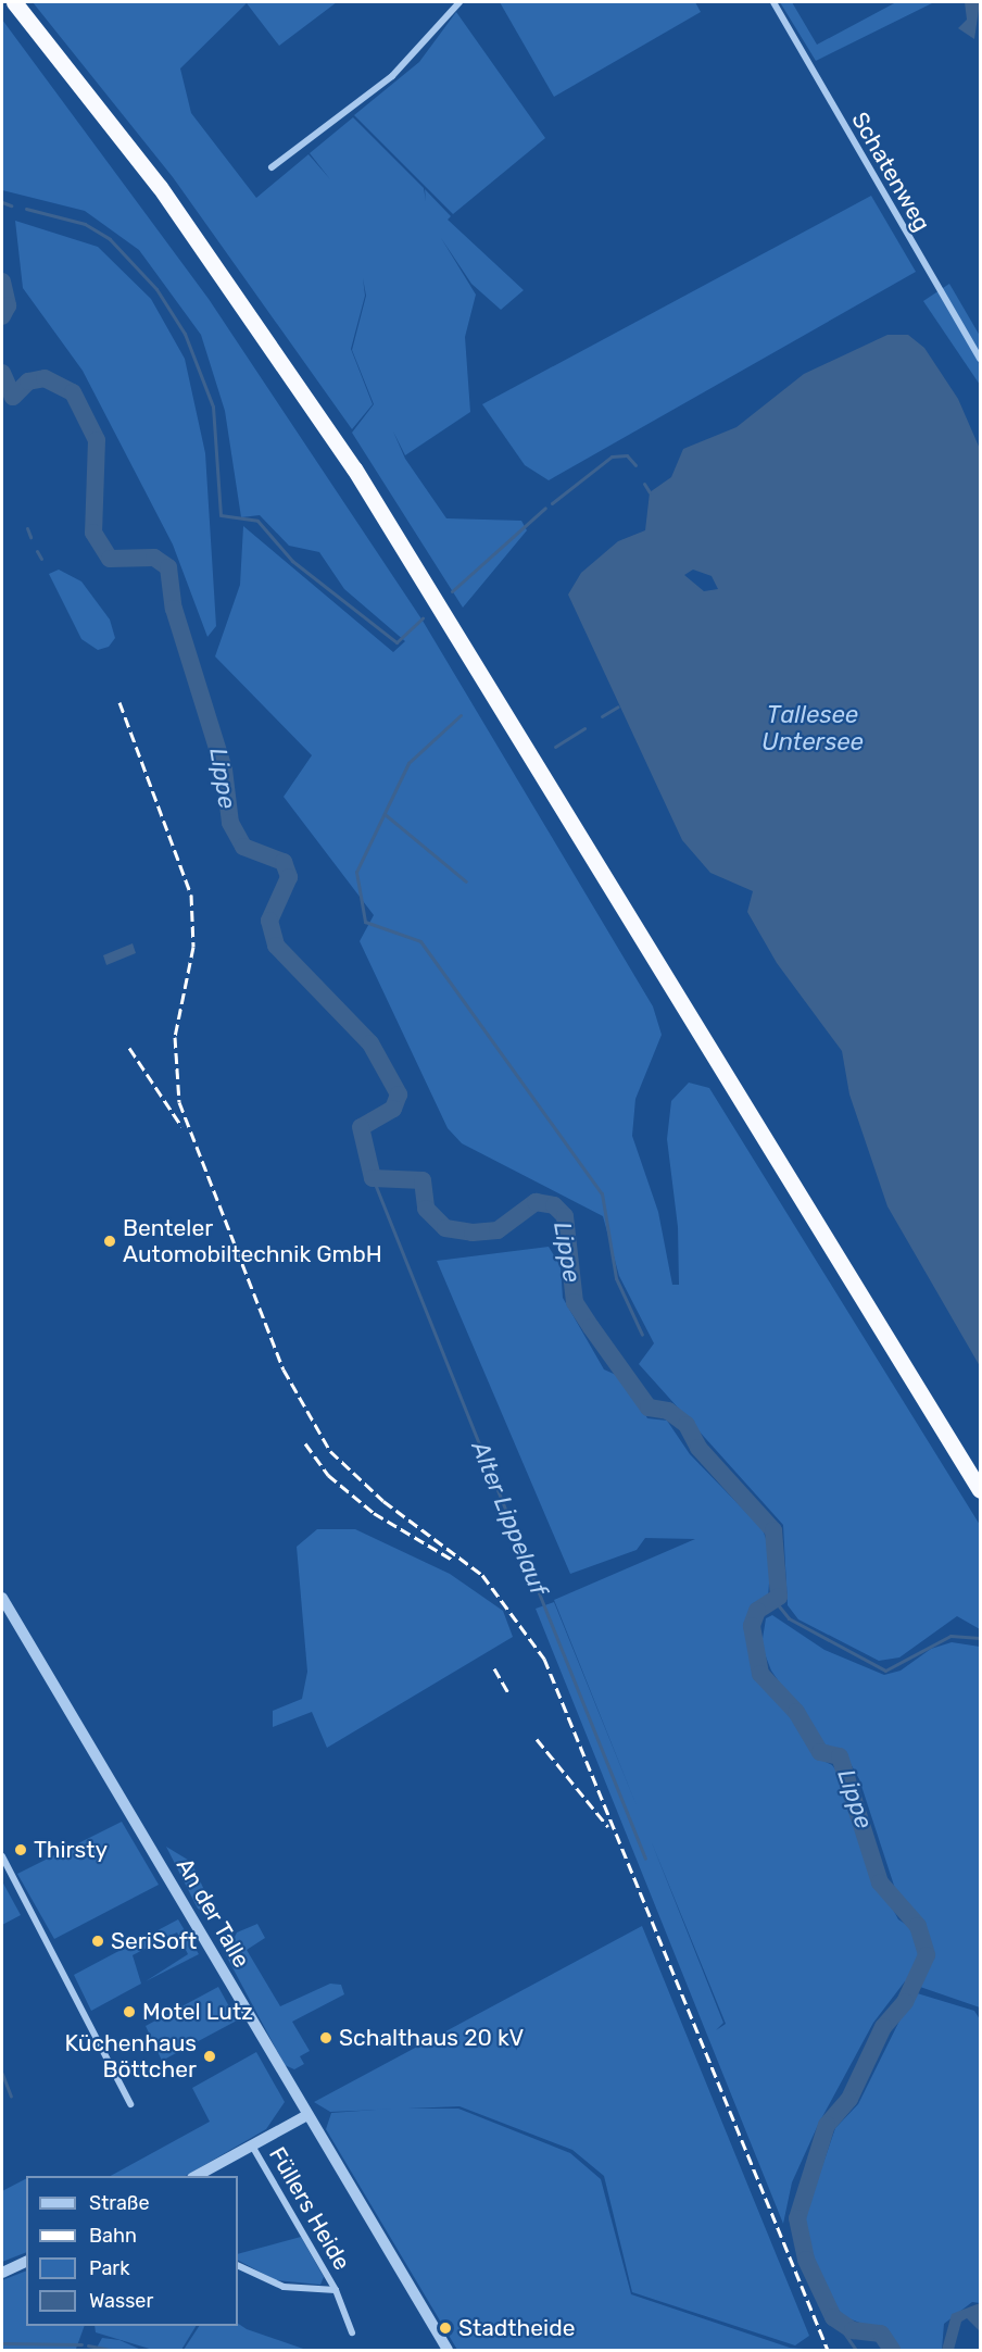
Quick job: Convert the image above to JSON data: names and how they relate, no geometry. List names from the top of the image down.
{
  "streets": {
    "street": ["Schatenweg", "An der Talle", "Füllers Heide"]
  },
  "water": ["Tallesee Untersee", "Lippe", "Alter Lippelauf"],
  "places": [
    "Benteler Automobiltechnik GmbH",
    "Thirsty",
    "SeriSoft",
    "Motel Lutz",
    "Schalthaus 20 kV",
    "Küchenhaus Böttcher",
    "Stadtheide"
  ],
  "legend": [
    "Straße",
    "Bahn",
    "Park",
    "Wasser"
  ]
}
